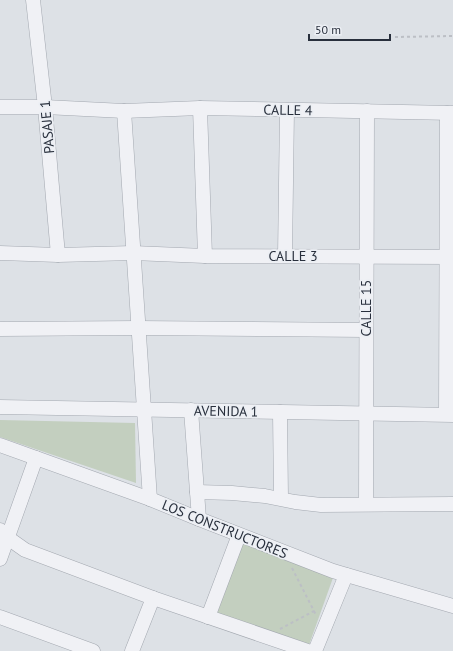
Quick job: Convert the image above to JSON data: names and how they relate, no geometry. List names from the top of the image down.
{
  "streets": {
    "street": [
      "CALLE 4",
      "PASAJE 1",
      "CALLE 3",
      "CALLE 15",
      "AVENIDA 1",
      "LOS CONSTRUCTORES"
    ]
  },
  "crossings": [
    ["CALLE 4", "PASAJE 1"],
    ["CALLE 4", "CALLE 15"],
    ["CALLE 3", "CALLE 15"],
    ["CALLE 15", "AVENIDA 1"]
  ],
  "scale_bar": "50 m"
}
